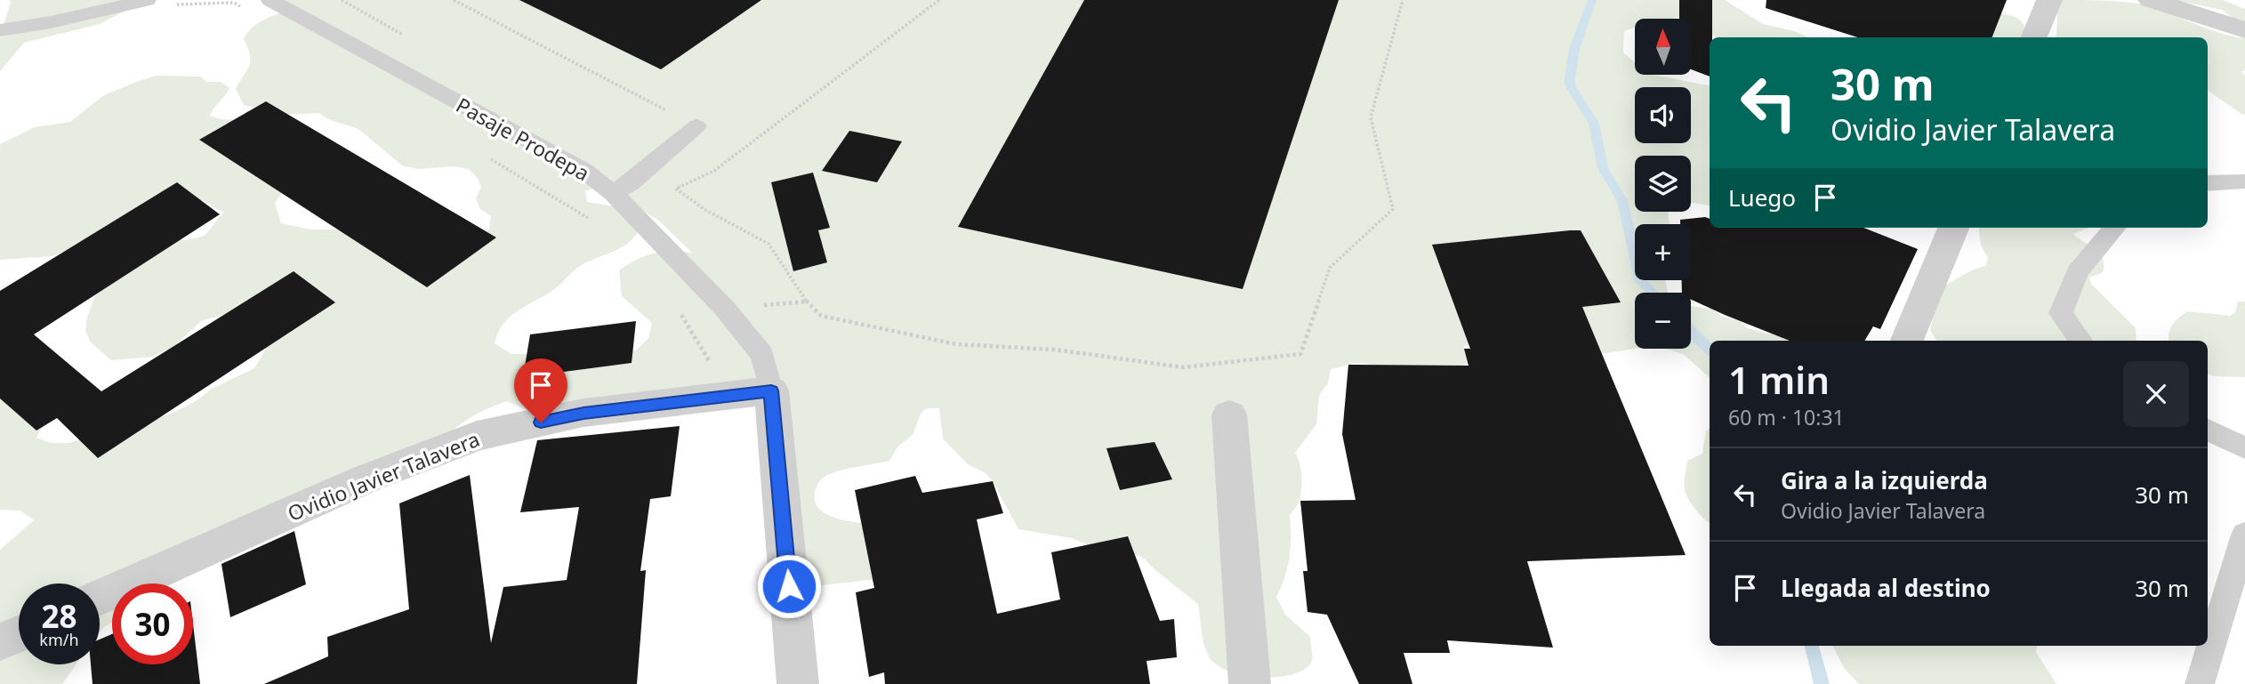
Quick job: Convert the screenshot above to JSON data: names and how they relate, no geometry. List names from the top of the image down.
{
  "streets": {
    "street": ["Ovidio Javier Talavera"],
    "lane": ["Pasaje Prodepa"]
  },
  "crossings": [
    ["Pasaje Prodepa", "Ovidio Javier Talavera"]
  ],
  "north": "top",
  "page": {
    "map_buttons": ["+", "−"],
    "turn": ["30 m", "Ovidio Javier Talavera"],
    "then": "Luego",
    "heading": ["1 min", "60 m · 10:31"],
    "list": [
      {
        "name": "Gira a la izquierda",
        "note": "Ovidio Javier Talavera",
        "value": "30 m"
      },
      {
        "name": "Llegada al destino",
        "value": "30 m"
      }
    ],
    "speed": "28 km/h",
    "limit": "30"
  }
}
